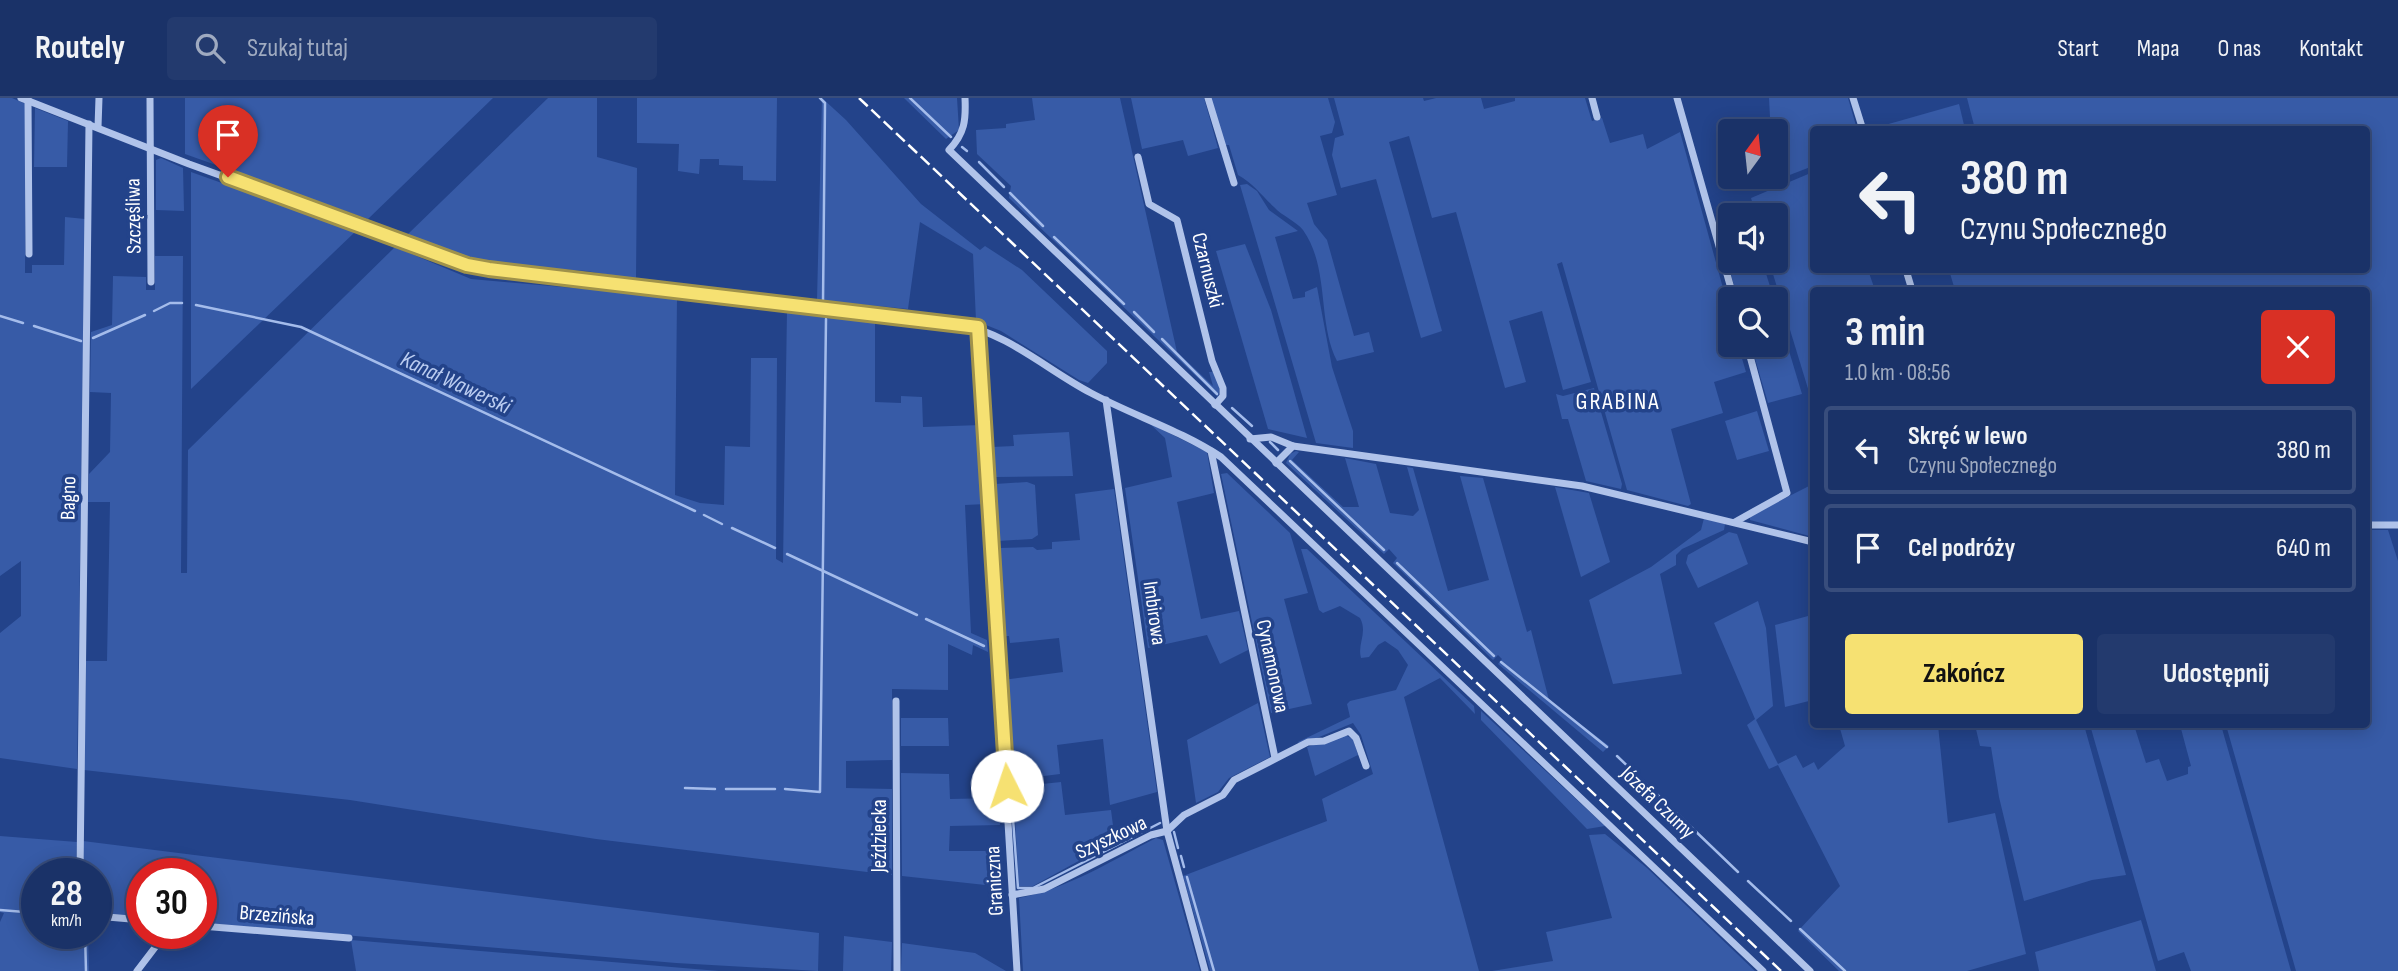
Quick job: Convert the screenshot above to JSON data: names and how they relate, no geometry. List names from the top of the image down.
{
  "streets": {
    "street": [
      "Szczęśliwa",
      "Czarnuszki",
      "Bagno",
      "Imbirowa",
      "Cynamonowa",
      "Józefa Czumy",
      "Jeździecka",
      "Szyszkowa",
      "Graniczna",
      "Brzezińska"
    ]
  },
  "crossings": [
    ["Czarnuszki", "Józefa Czumy"],
    ["Imbirowa", "Szyszkowa"],
    ["Szyszkowa", "Graniczna"]
  ],
  "districts": ["GRABINA"],
  "water": ["Kanał Wawerski"],
  "north": "top",
  "page": {
    "header": "Routely",
    "search": "Szukaj tutaj",
    "nav": [
      "Start",
      "Mapa",
      "O nas",
      "Kontakt"
    ],
    "turn": ["380 m", "Czynu Społecznego"],
    "heading": ["3 min", "1.0 km · 08:56"],
    "list": [
      {
        "name": "Skręć w lewo",
        "note": "Czynu Społecznego",
        "value": "380 m"
      },
      {
        "name": "Cel podróży",
        "value": "640 m"
      }
    ],
    "buttons": ["Zakończ", "Udostępnij"],
    "speed": "28 km/h",
    "limit": "30"
  }
}
